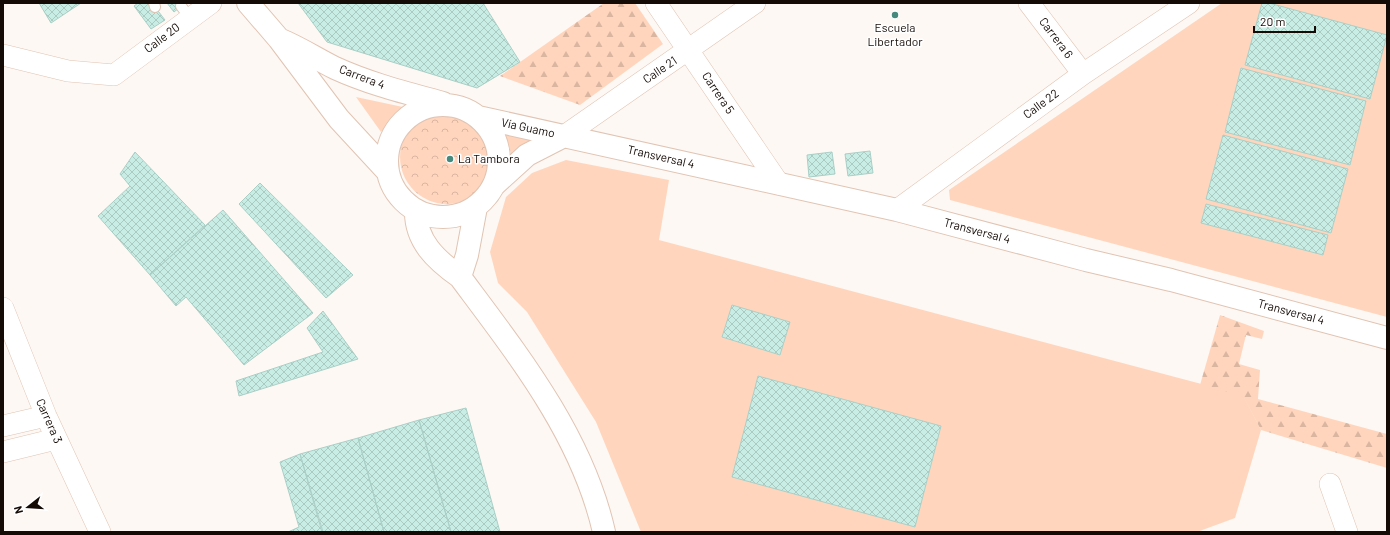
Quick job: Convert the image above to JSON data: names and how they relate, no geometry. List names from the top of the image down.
{
  "streets": {
    "main road": ["Carrera 4", "Vía Guamo", "Transversal 4"],
    "street": [
      "Calle 20",
      "Carrera 6",
      "Calle 21",
      "Carrera 5",
      "Calle 22",
      "Carrera 3"
    ]
  },
  "crossings": [
    ["Carrera 6", "Calle 22"],
    ["Calle 21", "Carrera 5"],
    ["Calle 21", "Vía Guamo"],
    ["Calle 21", "Transversal 4"],
    ["Carrera 4", "Vía Guamo"],
    ["Carrera 5", "Transversal 4"],
    ["Calle 22", "Transversal 4"],
    ["Vía Guamo", "Transversal 4"]
  ],
  "places": ["Escuela Libertador", "La Tambora"],
  "scale_bar": "20 m",
  "north": "left"
}
